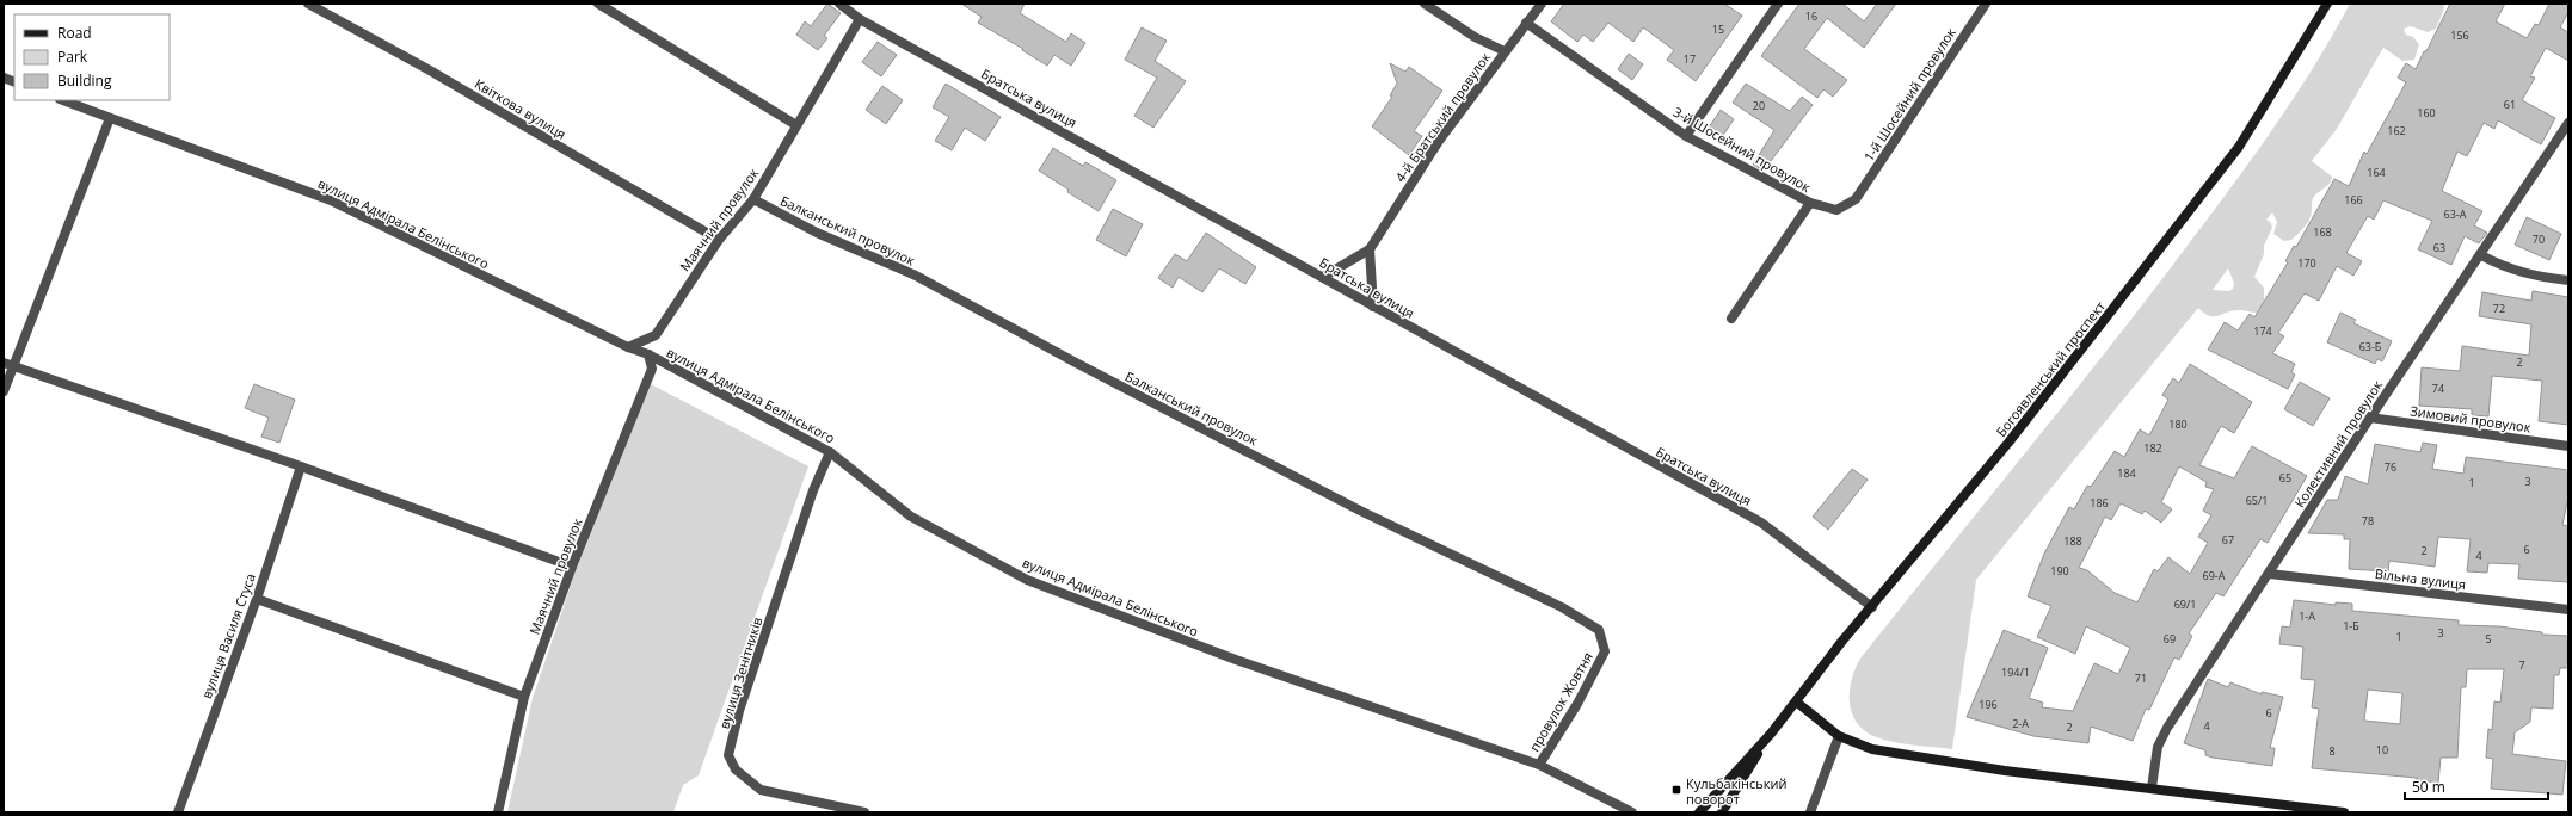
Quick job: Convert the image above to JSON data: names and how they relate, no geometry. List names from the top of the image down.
{
  "streets": {
    "main road": ["Богоявленський проспект"],
    "street": [
      "1-й Шосейний провулок",
      "Братська вулиця",
      "Квіткова вулиця",
      "4-й Братський провулок",
      "3-й Шосейний провулок",
      "Маячний провулок",
      "вулиця Адмірала Белінського",
      "Балканський провулок",
      "Зимовий провулок",
      "Колективний провулок",
      "Вільна вулиця",
      "вулиця Василя Стуса",
      "вулиця Зенітників",
      "провулок Жовтня"
    ]
  },
  "crossings": [
    ["1-й Шосейний провулок", "3-й Шосейний провулок"],
    ["Братська вулиця", "4-й Братський провулок"],
    ["Братська вулиця", "Маячний провулок"],
    ["Братська вулиця", "Богоявленський проспект"],
    ["Квіткова вулиця", "Маячний провулок"],
    ["4-й Братський провулок", "3-й Шосейний провулок"],
    ["Маячний провулок", "вулиця Адмірала Белінського"],
    ["Маячний провулок", "Балканський провулок"],
    ["вулиця Адмірала Белінського", "вулиця Зенітників"],
    ["вулиця Адмірала Белінського", "провулок Жовтня"],
    ["Балканський провулок", "провулок Жовтня"],
    ["Зимовий провулок", "Колективний провулок"],
    ["Колективний провулок", "Вільна вулиця"]
  ],
  "places": {
    "transit": ["Кульбакінський поворот"]
  },
  "house_numbers": [
    "16",
    "15",
    "156",
    "17",
    "61",
    "20",
    "160",
    "162",
    "164",
    "166",
    "63-А",
    "168",
    "70",
    "63",
    "170",
    "72",
    "174",
    "63-Б",
    "2",
    "74",
    "180",
    "182",
    "76",
    "184",
    "65",
    "3",
    "1",
    "65/1",
    "186",
    "78",
    "67",
    "188",
    "6",
    "2",
    "4",
    "190",
    "69-А",
    "69/1",
    "1-А",
    "1-Б",
    "3",
    "1",
    "69",
    "5",
    "7",
    "194/1",
    "71",
    "196",
    "6",
    "2-А",
    "4",
    "2",
    "10",
    "8"
  ],
  "legend": ["Road", "Park", "Building"],
  "scale_bar": "50 m"
}
